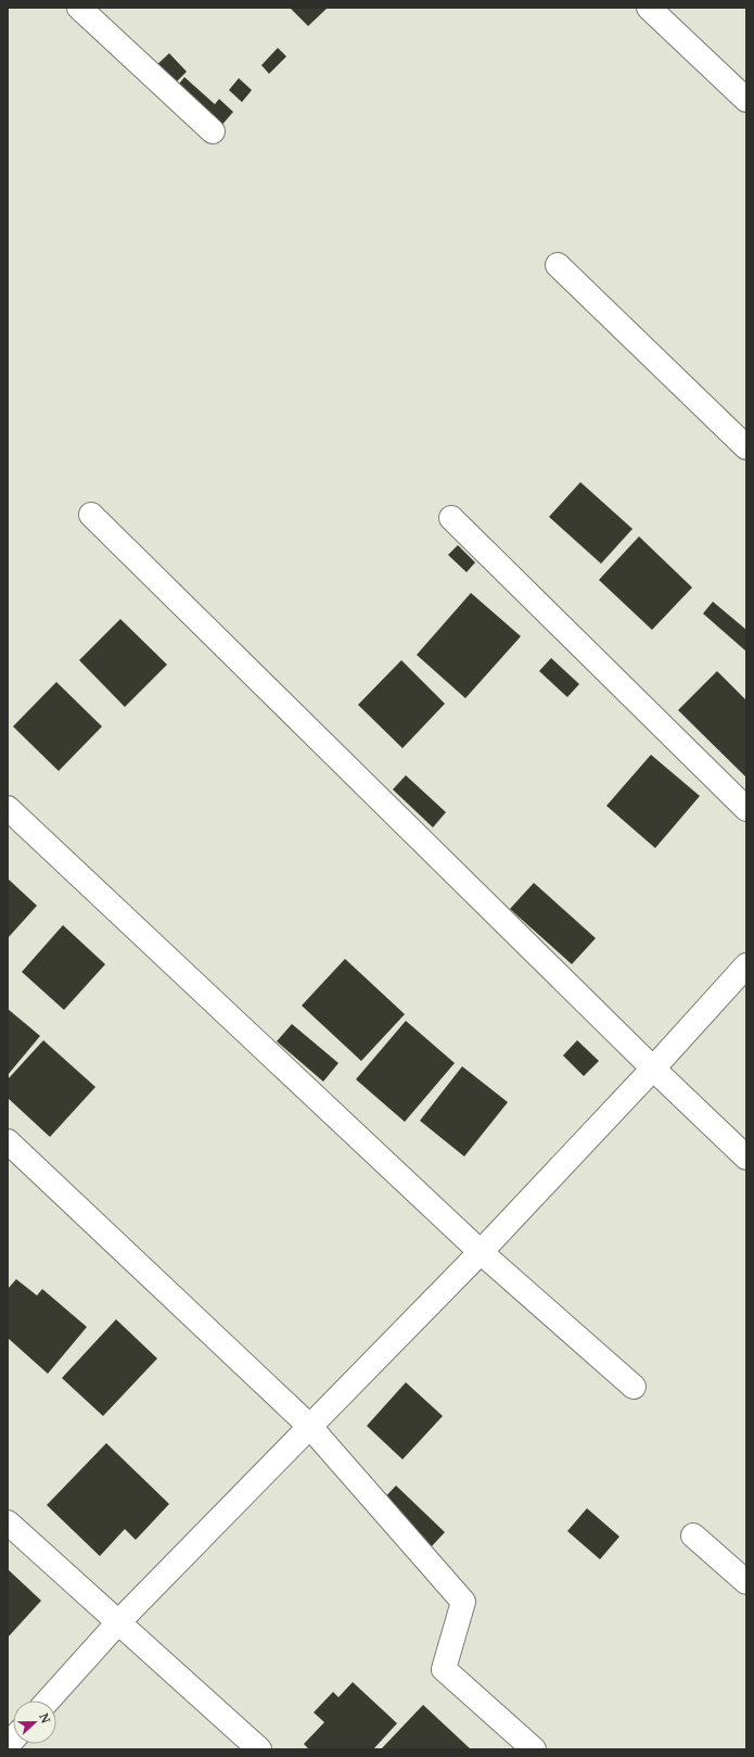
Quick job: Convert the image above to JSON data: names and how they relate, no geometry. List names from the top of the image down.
{
  "north": "right"
}
